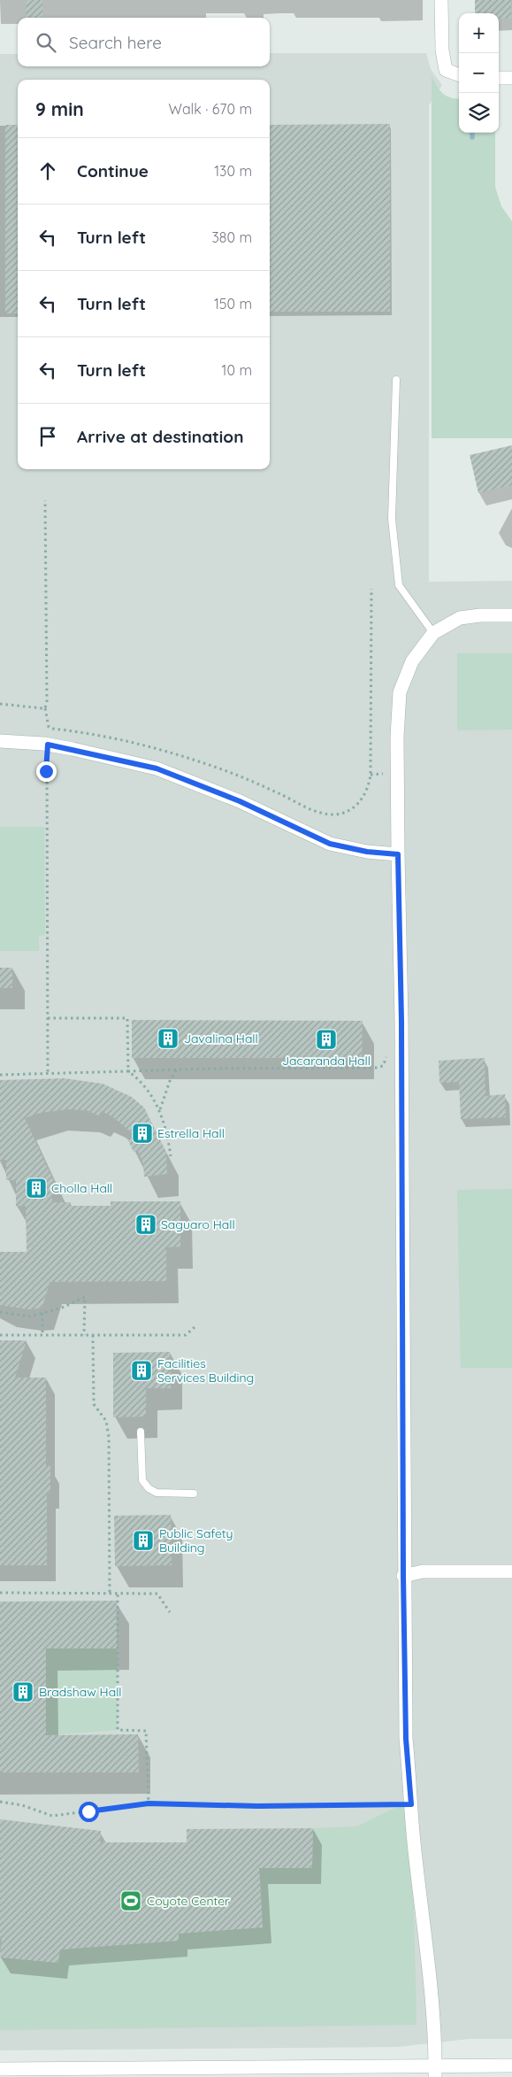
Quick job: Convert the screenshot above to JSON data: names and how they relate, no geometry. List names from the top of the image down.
{
  "places": {
    "building": [
      "Javalina Hall",
      "Jacaranda Hall",
      "Estrella Hall",
      "Cholla Hall",
      "Saguaro Hall",
      "Facilities Services Building",
      "Public Safety Building",
      "Bradshaw Hall"
    ],
    "sports": ["Coyote Center"]
  },
  "page": {
    "map_buttons": ["+", "−"],
    "search": "Search here",
    "heading": ["9 min", "Walk · 670 m"],
    "list": [
      ["Continue", "130 m"],
      ["Turn left", "380 m"],
      ["Turn left", "150 m"],
      ["Turn left", "10 m"],
      "Arrive at destination"
    ]
  }
}
